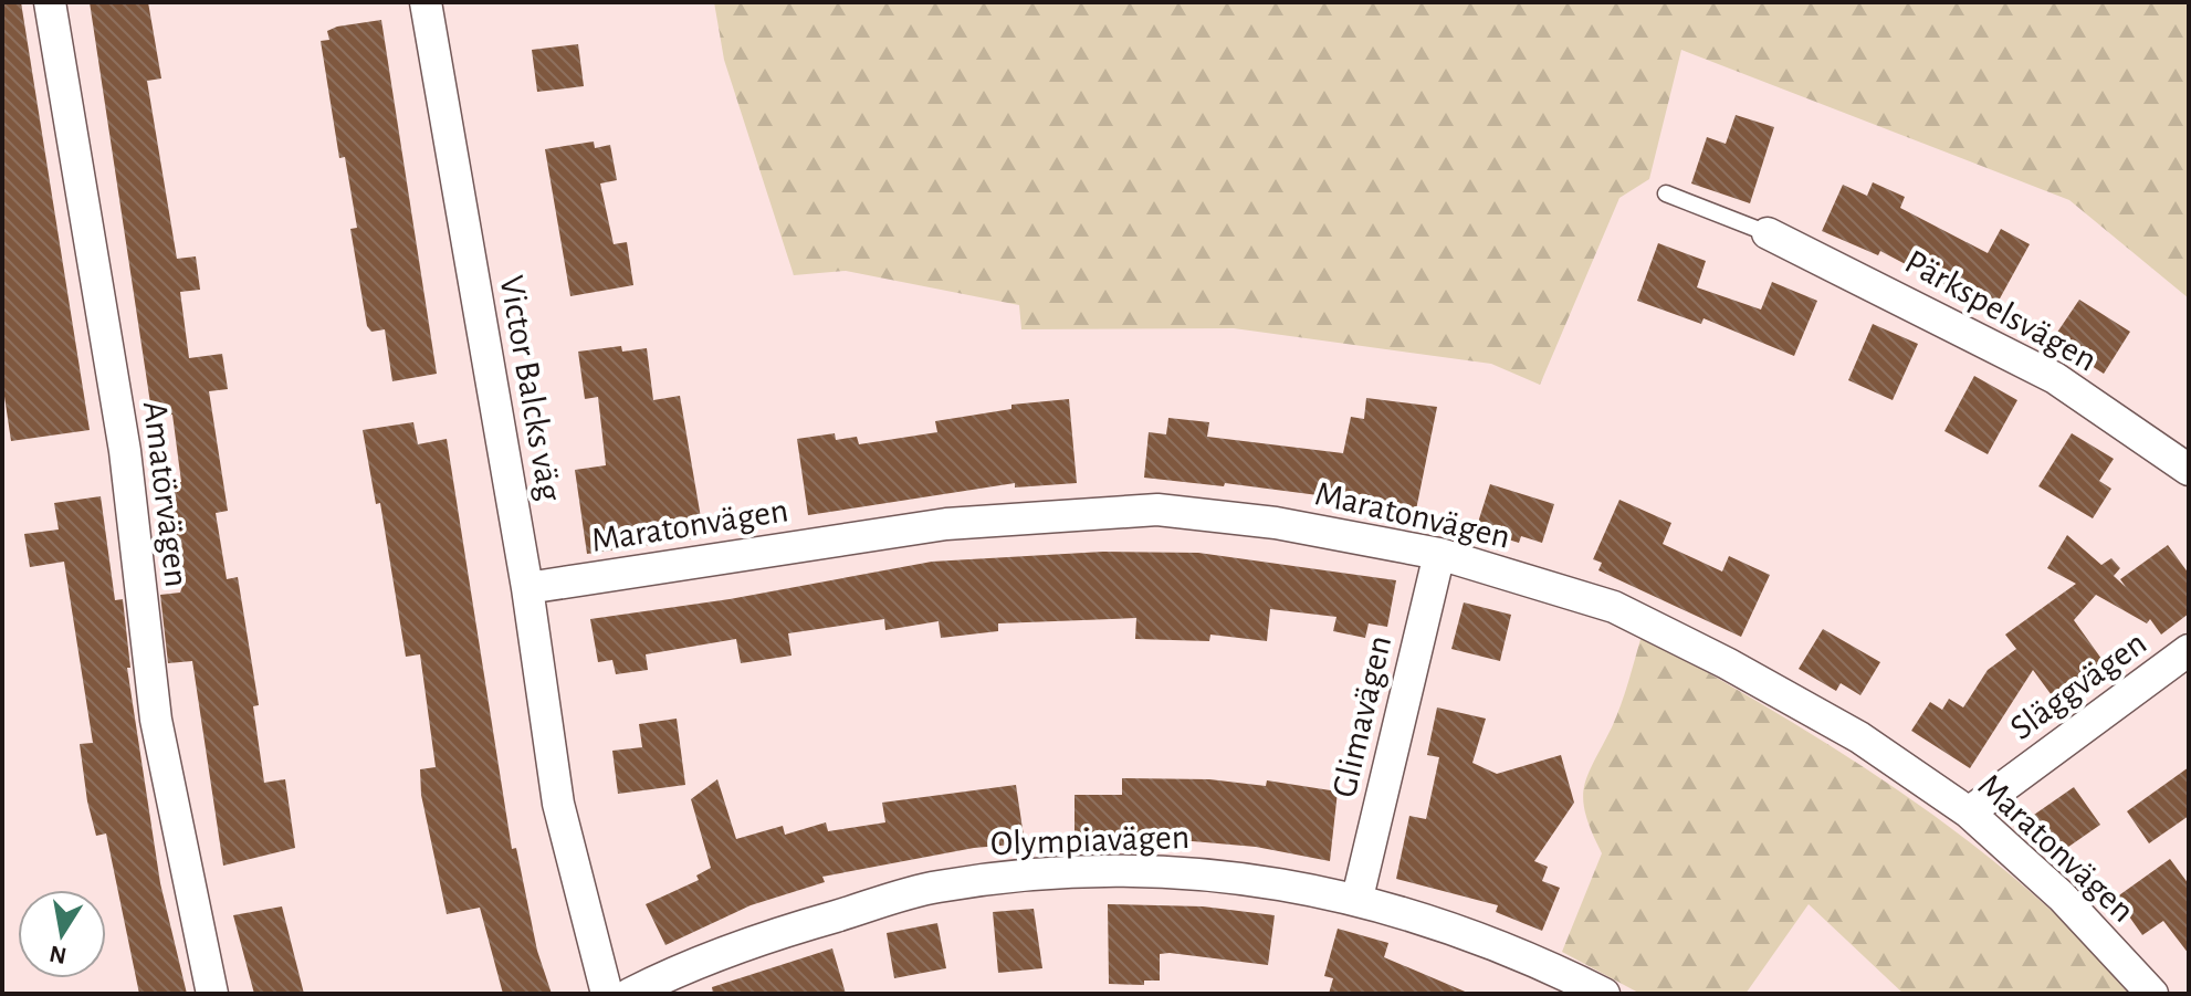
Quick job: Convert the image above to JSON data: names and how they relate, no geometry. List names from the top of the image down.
{
  "streets": {
    "street": [
      "Pärkspelsvägen",
      "Victor Balcks väg",
      "Amatörvägen",
      "Maratonvägen",
      "Släggvägen",
      "Glimavägen",
      "Olympiavägen"
    ]
  },
  "crossings": [
    ["Victor Balcks väg", "Maratonvägen"],
    ["Maratonvägen", "Släggvägen"],
    ["Maratonvägen", "Glimavägen"],
    ["Glimavägen", "Olympiavägen"]
  ],
  "north": "bottom"
}
